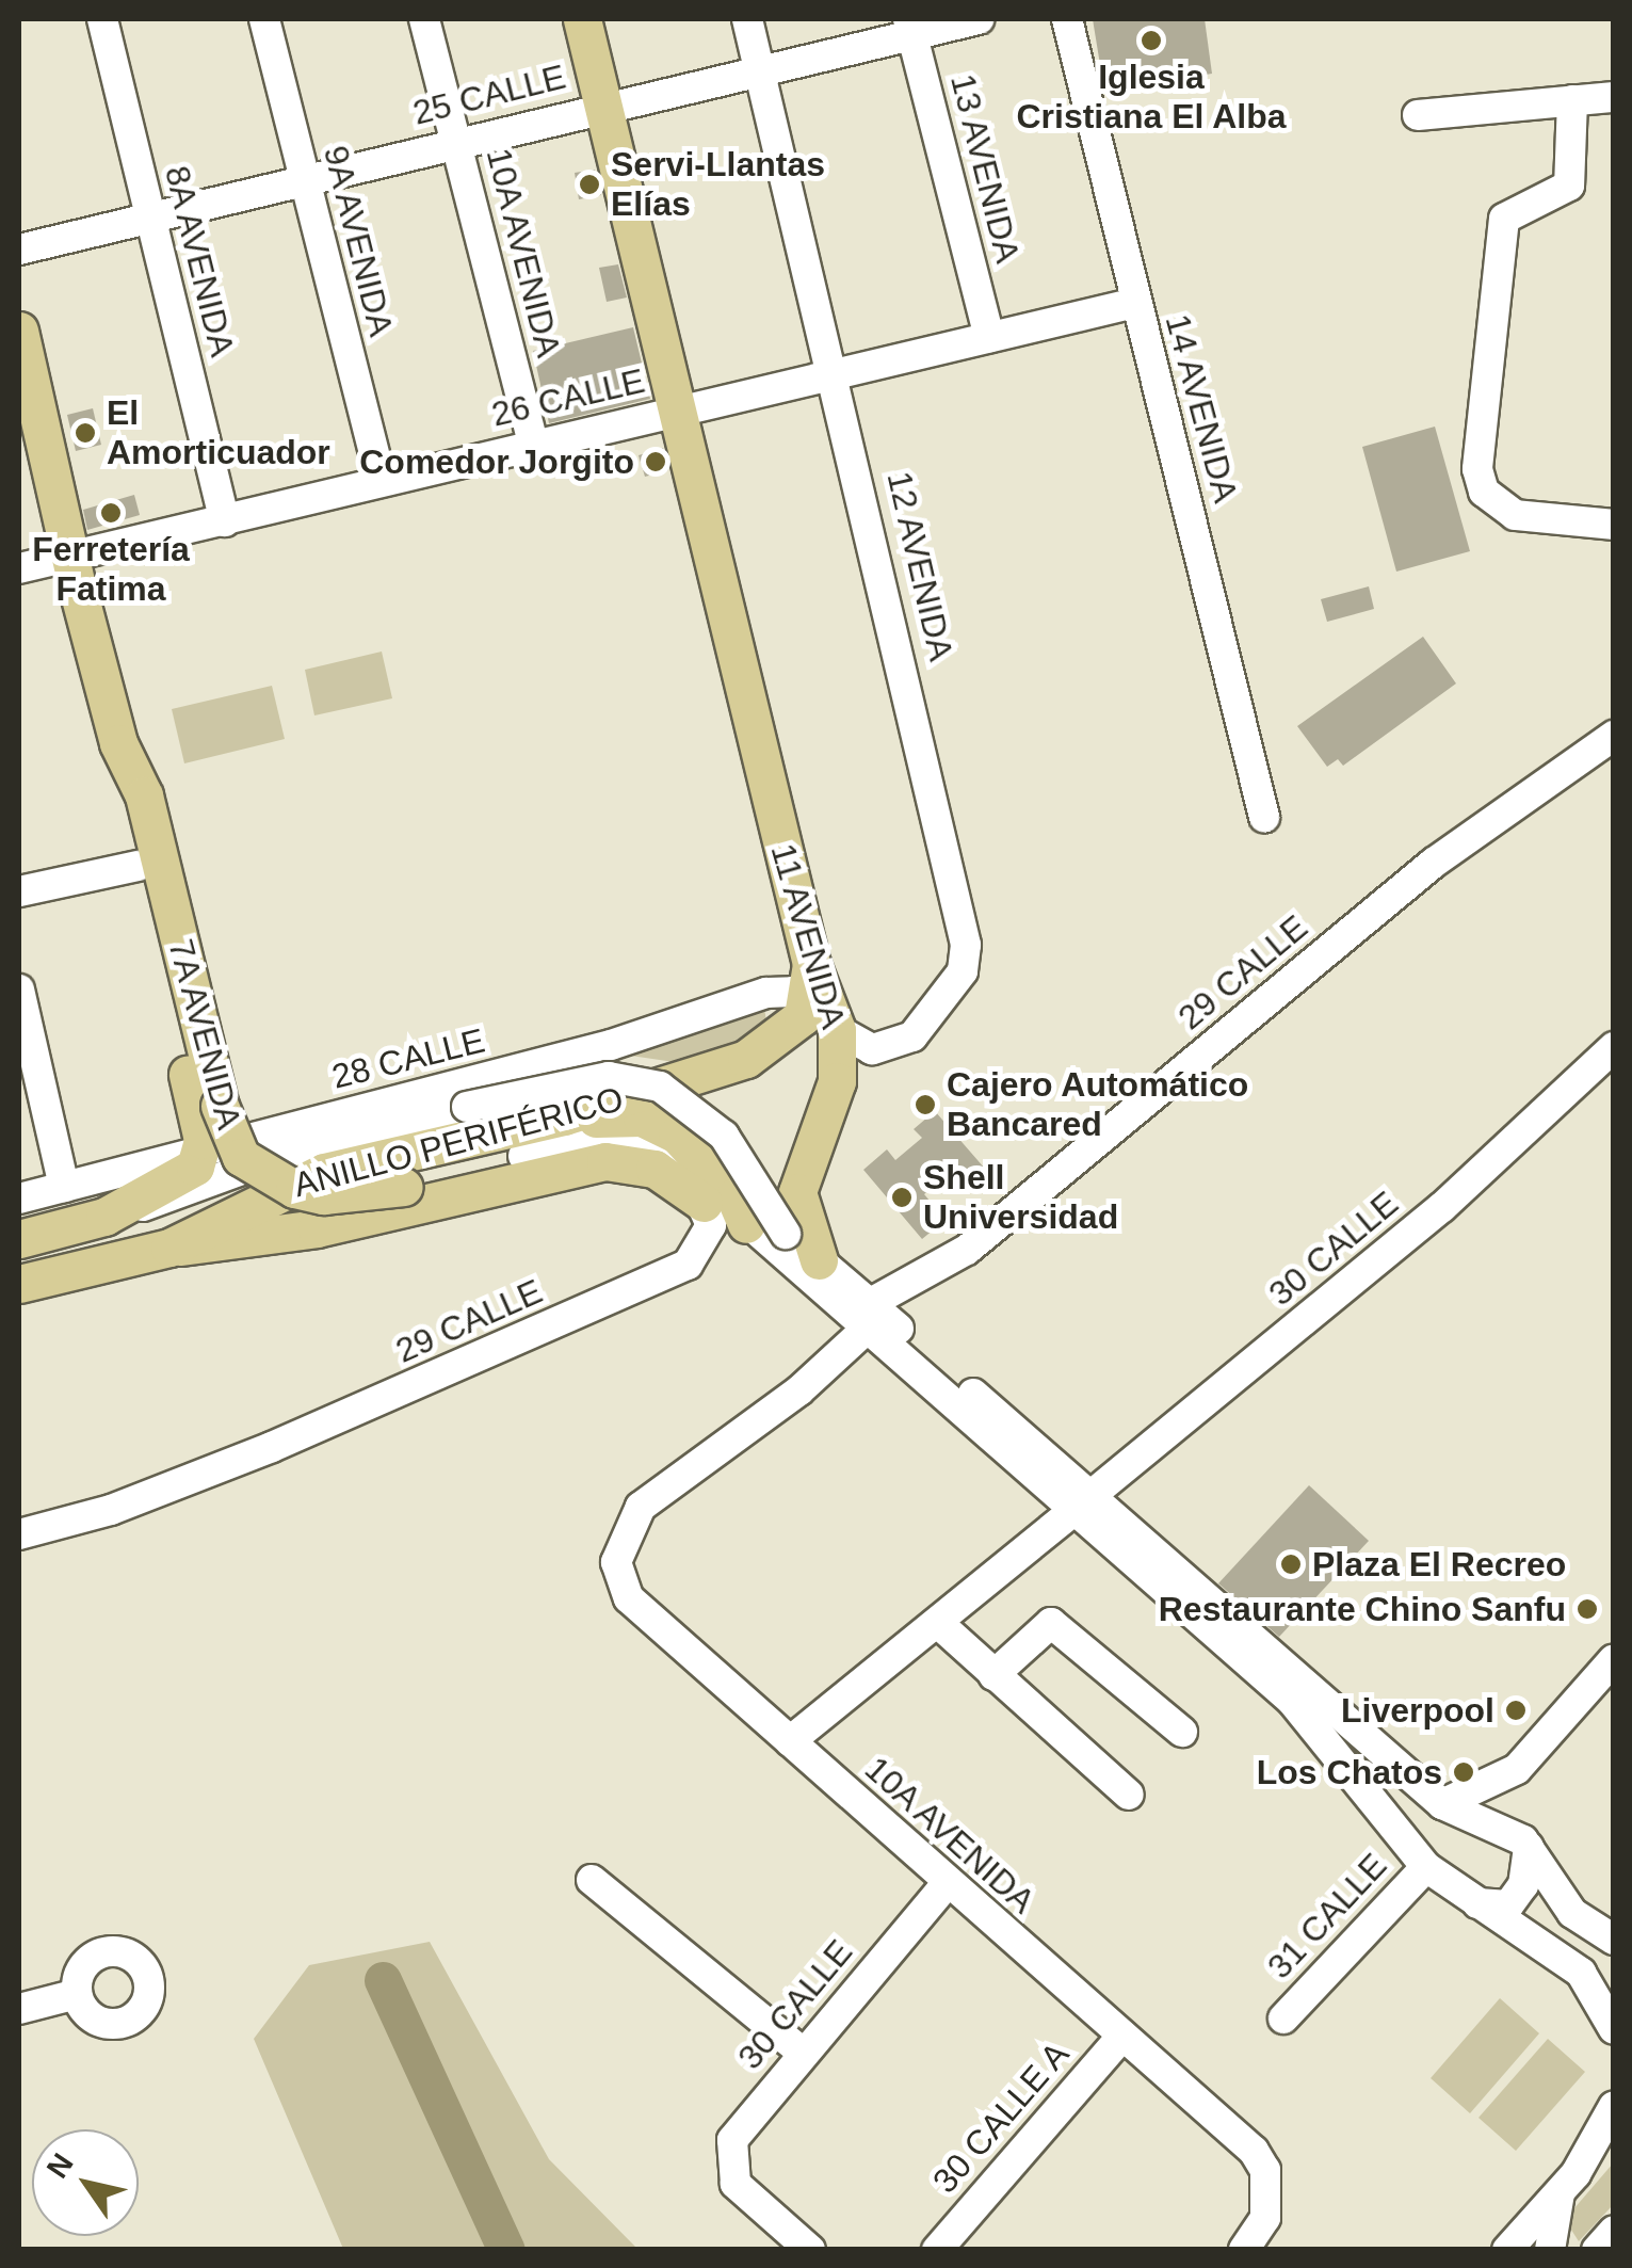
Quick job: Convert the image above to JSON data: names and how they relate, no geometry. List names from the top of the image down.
{
  "streets": {
    "main road": ["11 AVENIDA", "7A AVENIDA", "ANILLO PERIFÉRICO"],
    "street": [
      "25 CALLE",
      "13 AVENIDA",
      "9A AVENIDA",
      "10A AVENIDA",
      "8A AVENIDA",
      "26 CALLE",
      "14 AVENIDA",
      "12 AVENIDA",
      "29 CALLE",
      "28 CALLE",
      "30 CALLE",
      "31 CALLE",
      "30 CALLE A"
    ]
  },
  "crossings": [
    ["25 CALLE", "13 AVENIDA"],
    ["25 CALLE", "9A AVENIDA"],
    ["25 CALLE", "10A AVENIDA"],
    ["25 CALLE", "8A AVENIDA"],
    ["25 CALLE", "12 AVENIDA"],
    ["25 CALLE", "11 AVENIDA"],
    ["13 AVENIDA", "26 CALLE"],
    ["9A AVENIDA", "26 CALLE"],
    ["10A AVENIDA", "26 CALLE"],
    ["10A AVENIDA", "29 CALLE"],
    ["10A AVENIDA", "30 CALLE"],
    ["10A AVENIDA", "30 CALLE A"],
    ["8A AVENIDA", "26 CALLE"],
    ["26 CALLE", "14 AVENIDA"],
    ["26 CALLE", "12 AVENIDA"],
    ["26 CALLE", "11 AVENIDA"],
    ["26 CALLE", "7A AVENIDA"],
    ["12 AVENIDA", "11 AVENIDA"],
    ["12 AVENIDA", "28 CALLE"],
    ["12 AVENIDA", "ANILLO PERIFÉRICO"],
    ["11 AVENIDA", "28 CALLE"],
    ["11 AVENIDA", "ANILLO PERIFÉRICO"],
    ["7A AVENIDA", "28 CALLE"],
    ["7A AVENIDA", "ANILLO PERIFÉRICO"],
    ["28 CALLE", "ANILLO PERIFÉRICO"]
  ],
  "places": [
    "Iglesia Cristiana El Alba",
    "Servi-Llantas Elías",
    "El Amorticuador",
    "Comedor Jorgito",
    "Ferretería Fatima",
    "Cajero Automático Bancared",
    "Shell Universidad",
    "Plaza El Recreo",
    "Restaurante Chino Sanfu",
    "Liverpool",
    "Los Chatos"
  ],
  "north": "top left"
}
